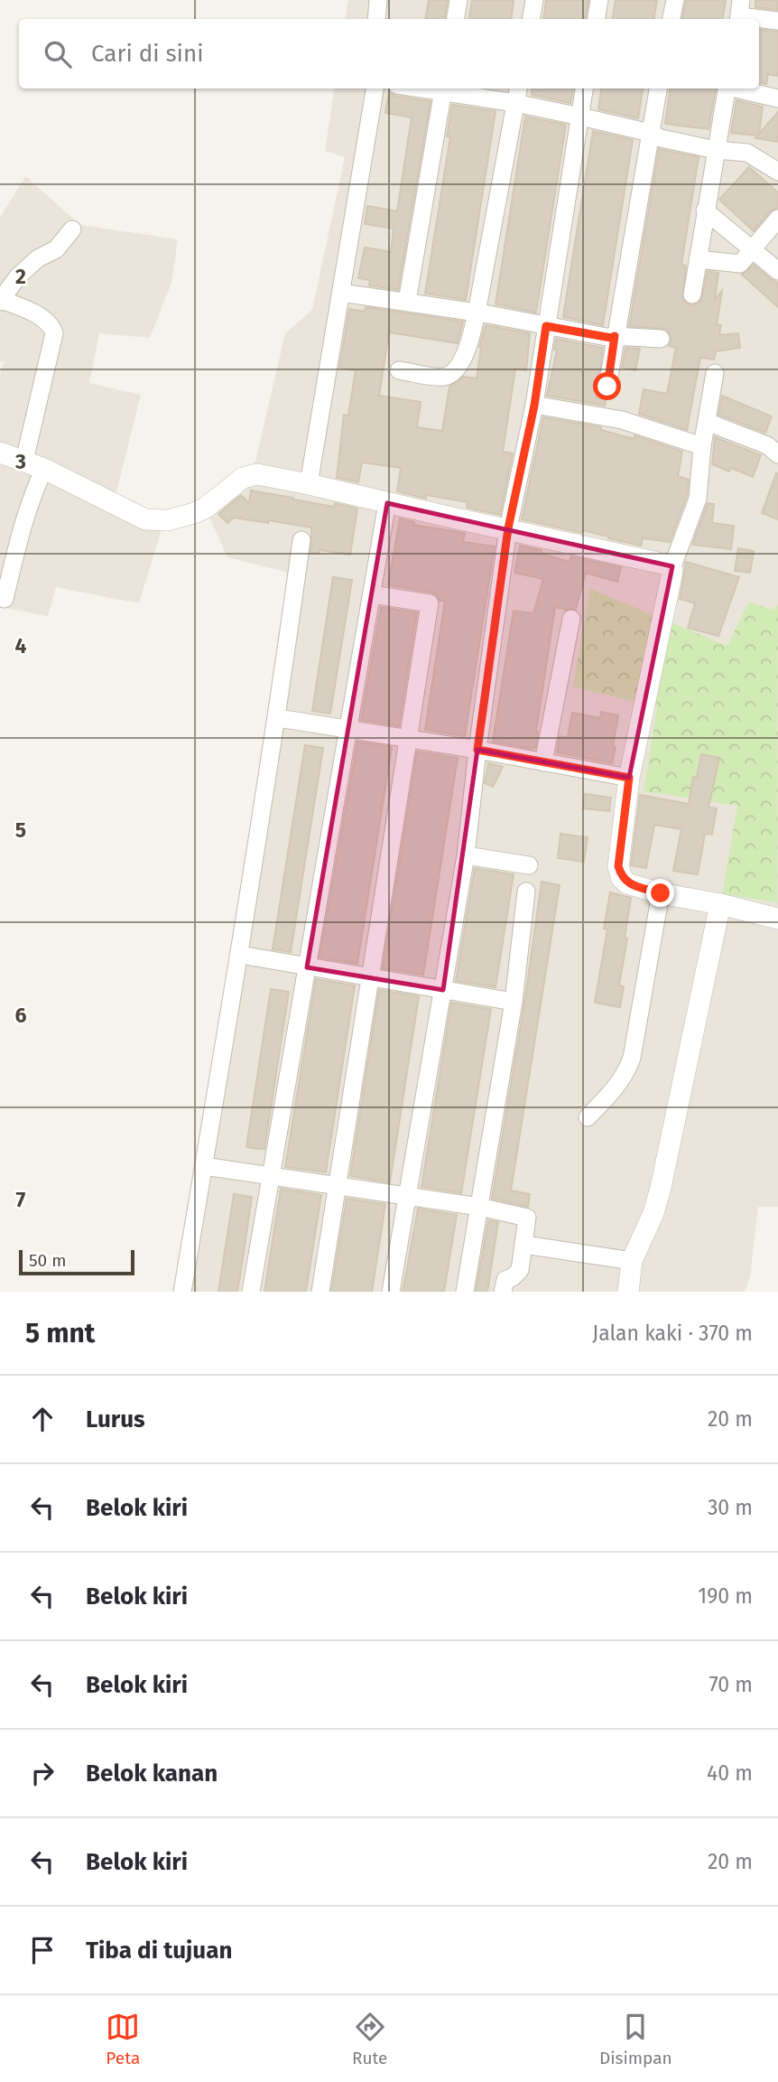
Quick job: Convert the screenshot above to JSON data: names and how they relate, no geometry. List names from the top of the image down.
{
  "scale_bar": "50 m",
  "page": {
    "search": "Cari di sini",
    "scale": "50 m",
    "heading": ["5 mnt", "Jalan kaki · 370 m"],
    "list": [
      ["Lurus", "20 m"],
      ["Belok kiri", "30 m"],
      ["Belok kiri", "190 m"],
      ["Belok kiri", "70 m"],
      ["Belok kanan", "40 m"],
      ["Belok kiri", "20 m"],
      "Tiba di tujuan"
    ],
    "nav": ["Peta", "Rute", "Disimpan"]
  },
  "grid": {
    "rows": [
      "2",
      "3",
      "4",
      "5",
      "6",
      "7"
    ]
  }
}
